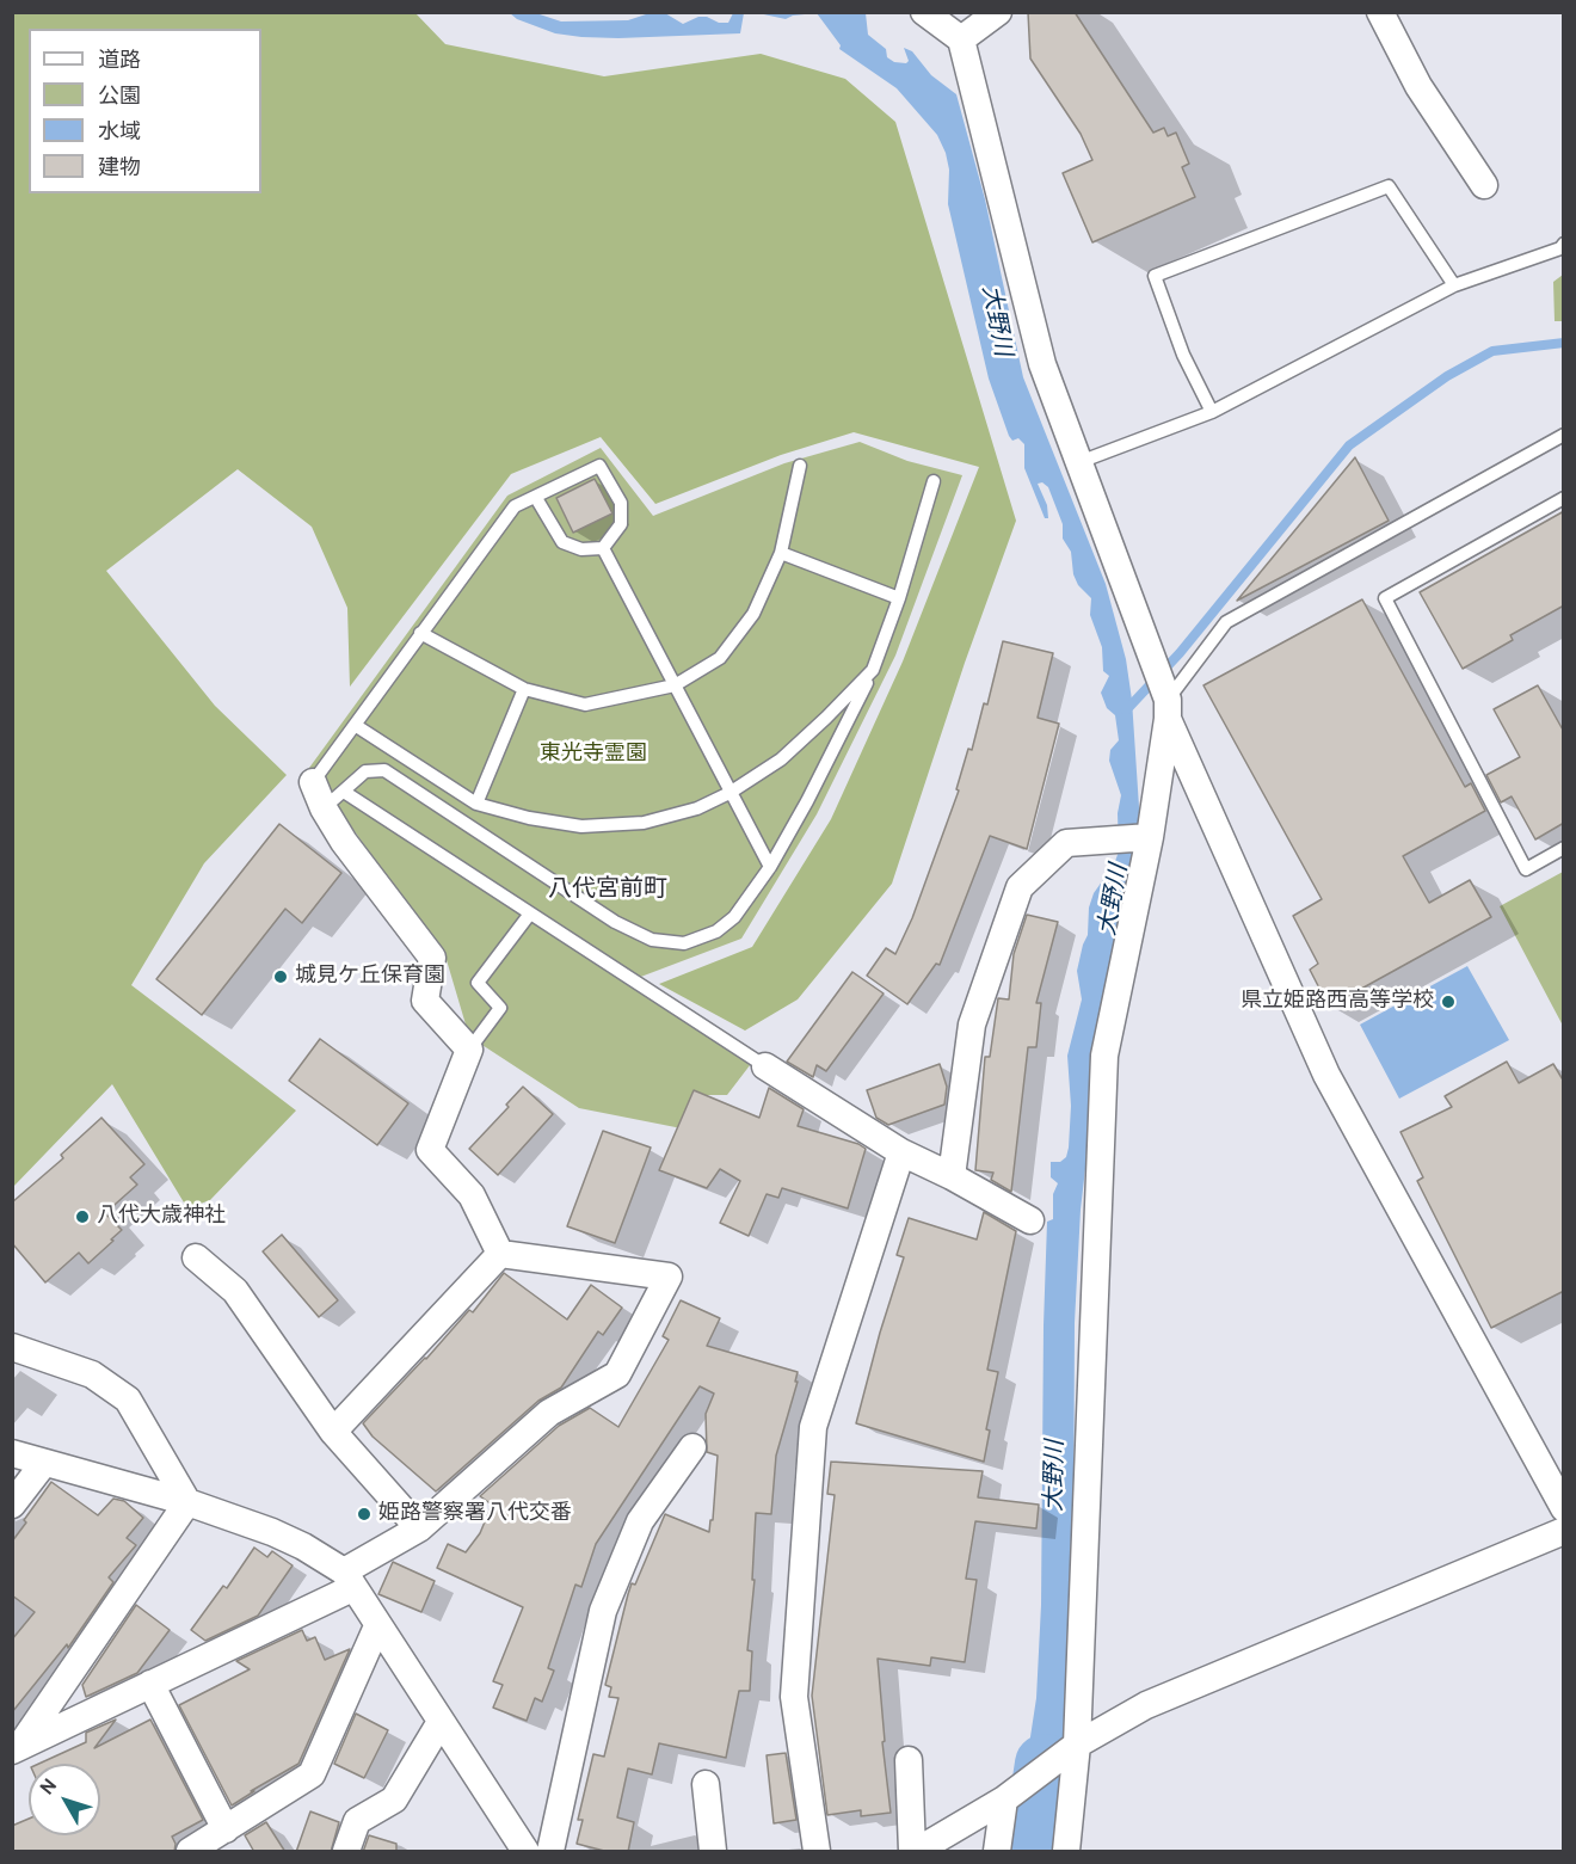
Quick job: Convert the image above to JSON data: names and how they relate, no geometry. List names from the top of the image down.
{
  "districts": ["八代宮前町"],
  "water": ["大野川"],
  "parks": ["東光寺霊園"],
  "places": [
    "城見ケ丘保育園",
    "県立姫路西高等学校",
    "八代大歳神社",
    "姫路警察署八代交番"
  ],
  "legend": [
    "道路",
    "公園",
    "水域",
    "建物"
  ],
  "north": "top left"
}
